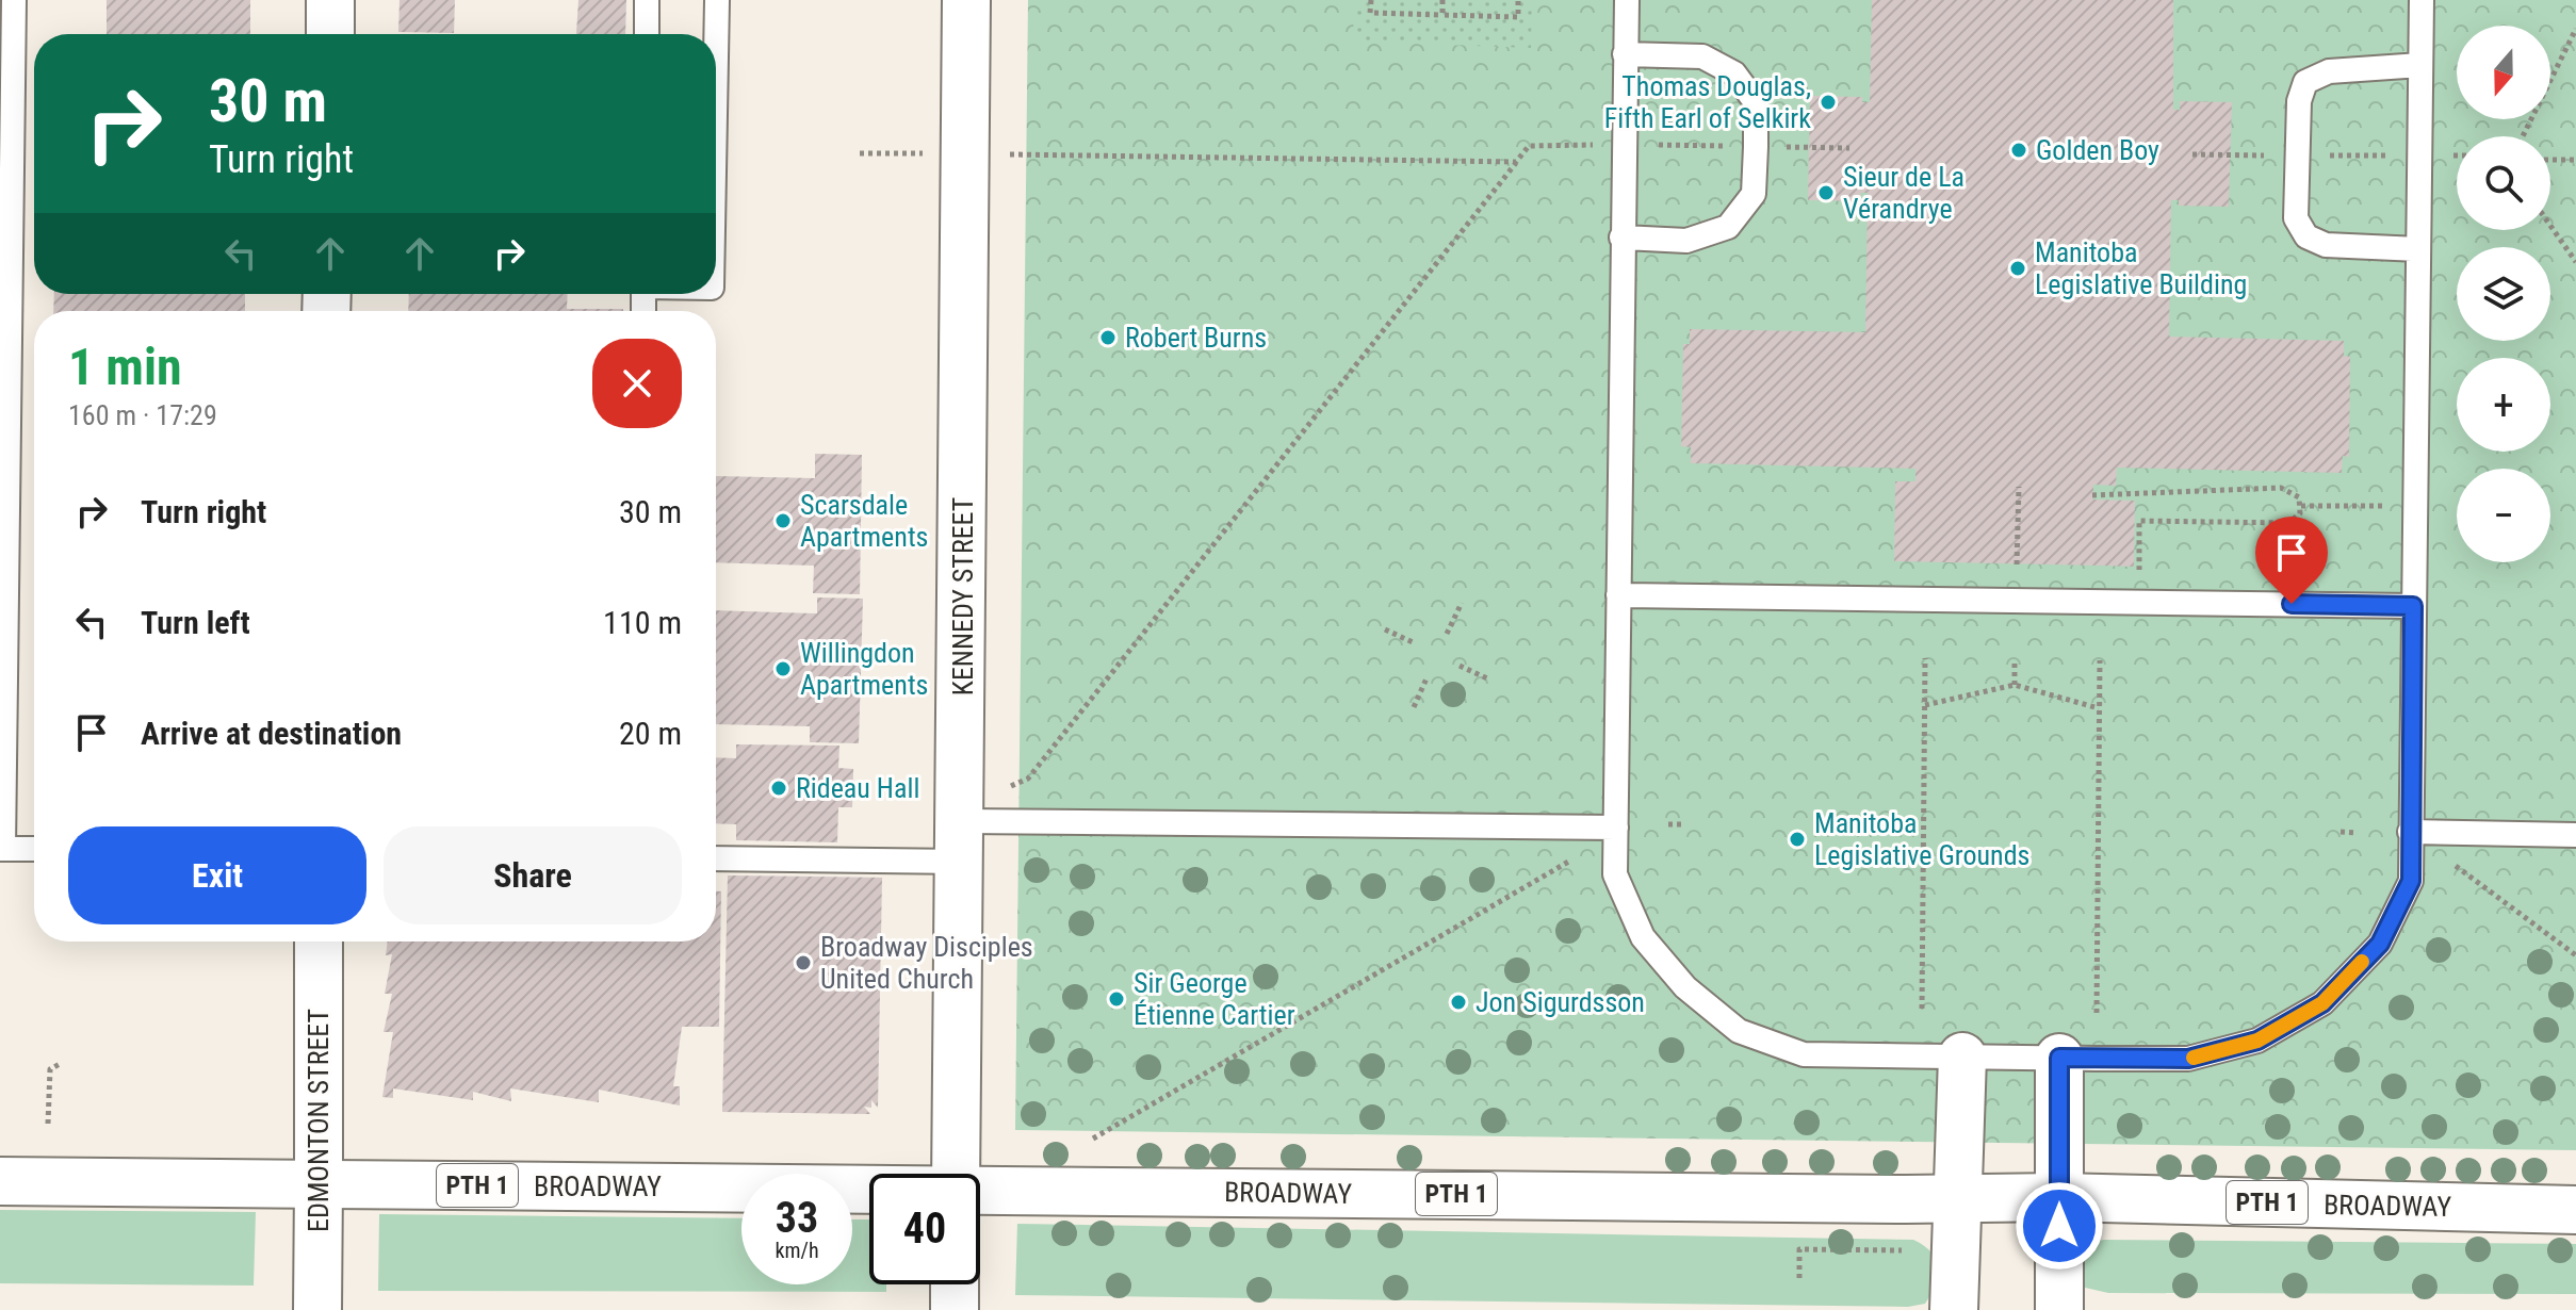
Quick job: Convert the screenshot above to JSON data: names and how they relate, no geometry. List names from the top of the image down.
{
  "streets": {
    "main road": [
      "KENNEDY STREET",
      "EDMONTON STREET",
      "PTH 1",
      "BROADWAY"
    ]
  },
  "crossings": [
    ["EDMONTON STREET", "BROADWAY"]
  ],
  "places": [
    "Thomas Douglas, Fifth Earl of Selkirk",
    "Golden Boy",
    "Sieur de La Vérandrye",
    "Manitoba Legislative Building",
    "Robert Burns",
    "Scarsdale Apartments",
    "Willingdon Apartments",
    "Rideau Hall",
    "Manitoba Legislative Grounds",
    "Broadway Disciples United Church",
    "Sir George Étienne Cartier",
    "Jon Sigurdsson"
  ],
  "north": "bottom",
  "page": {
    "map_buttons": ["+", "−"],
    "turn": ["30 m", "Turn right"],
    "heading": ["1 min", "160 m · 17:29"],
    "list": [
      {
        "name": "Turn right",
        "value": "30 m"
      },
      {
        "name": "Turn left",
        "value": "110 m"
      },
      {
        "name": "Arrive at destination",
        "value": "20 m"
      }
    ],
    "buttons": ["Exit", "Share"],
    "speed": "33 km/h",
    "limit": "40"
  }
}
